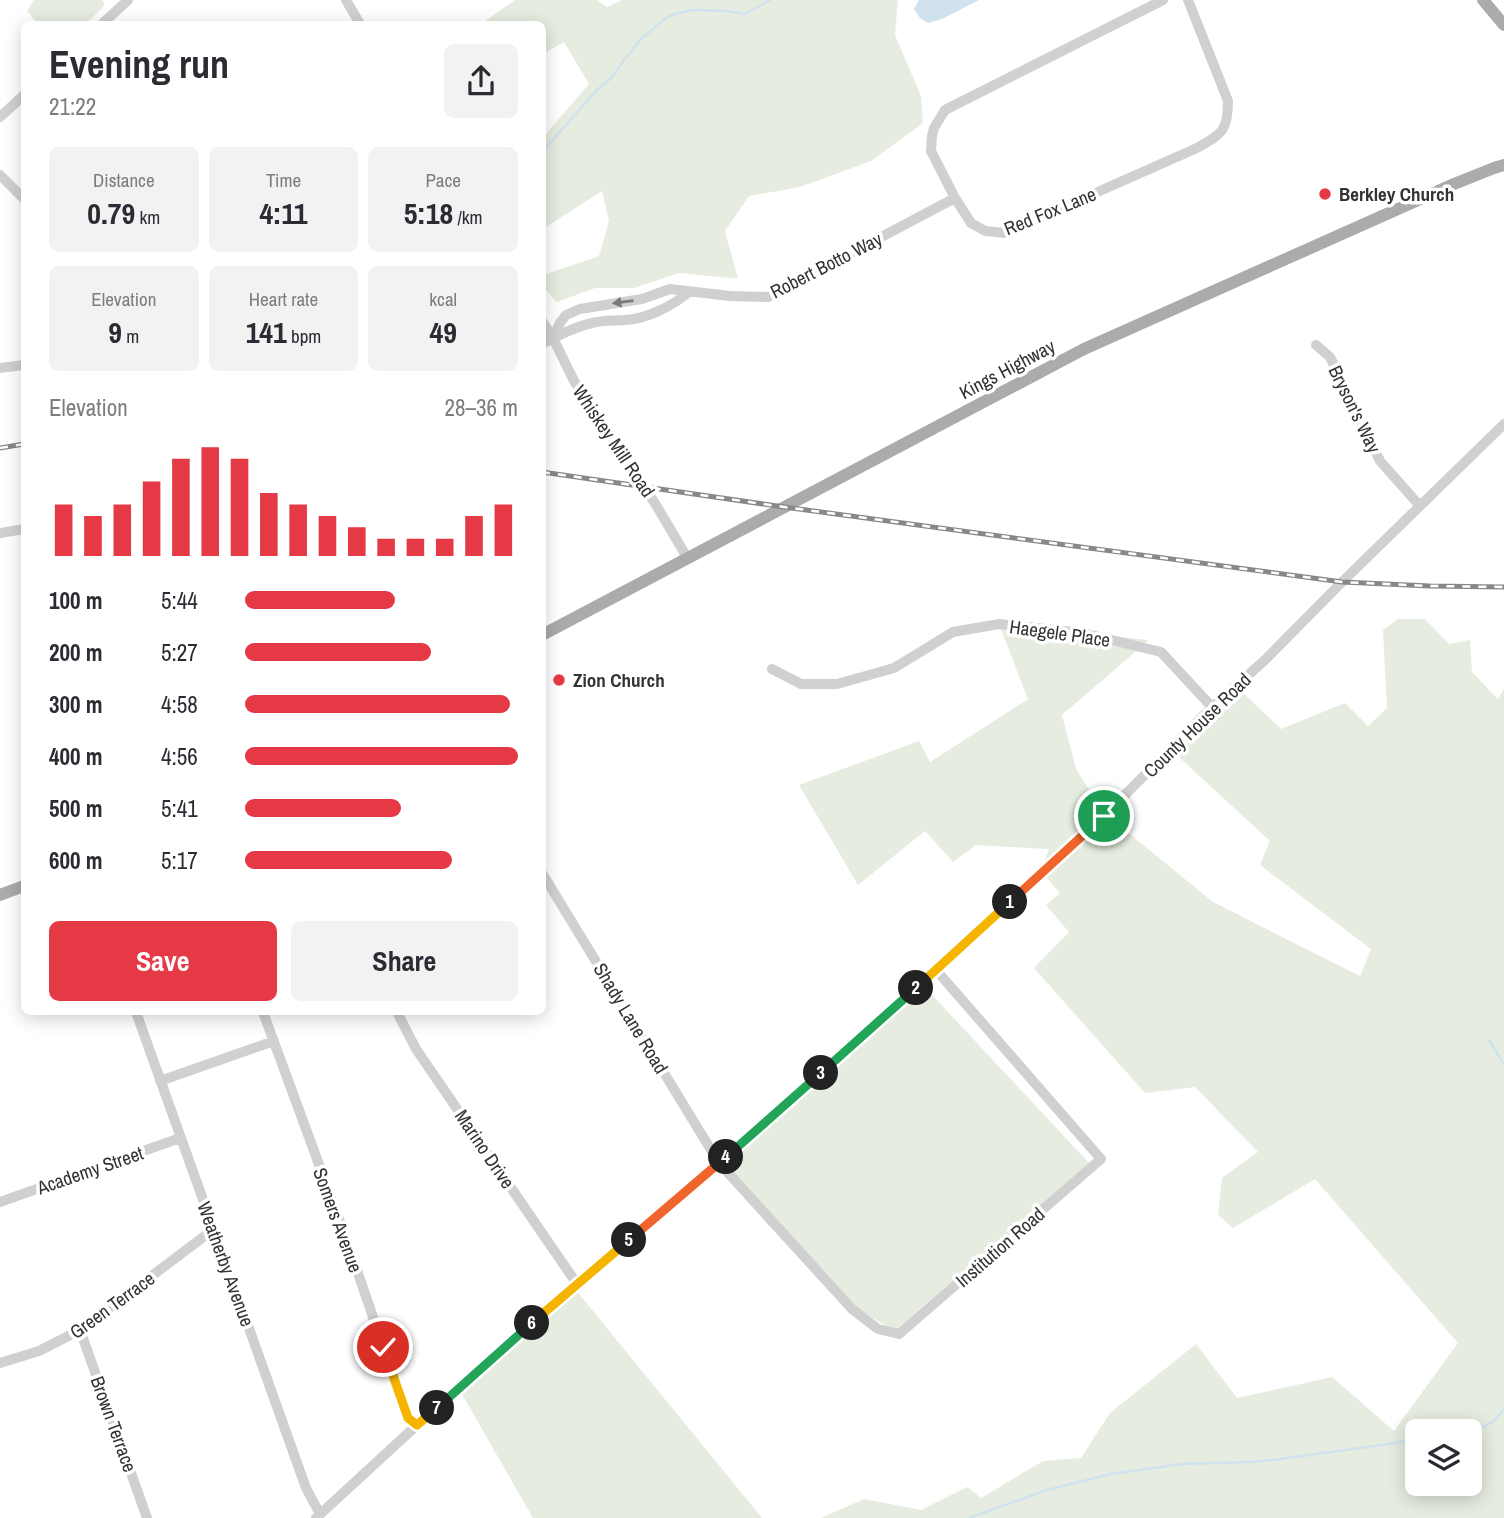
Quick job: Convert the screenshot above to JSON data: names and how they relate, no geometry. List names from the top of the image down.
{
  "streets": {
    "main road": ["Kings Highway"],
    "street": [
      "Red Fox Lane",
      "Robert Botto Way",
      "Bryson's Way",
      "Whiskey Mill Road",
      "Haegele Place",
      "County House Road",
      "Shady Lane Road",
      "Marino Drive",
      "Academy Street",
      "Somers Avenue",
      "Institution Road",
      "Weatherby Avenue",
      "Green Terrace",
      "Brown Terrace"
    ]
  },
  "crossings": [
    ["Red Fox Lane", "Robert Botto Way"],
    ["Robert Botto Way", "Whiskey Mill Road"],
    ["Kings Highway", "Whiskey Mill Road"],
    ["Bryson's Way", "County House Road"],
    ["Haegele Place", "County House Road"],
    ["County House Road", "Shady Lane Road"],
    ["County House Road", "Marino Drive"],
    ["County House Road", "Somers Avenue"],
    ["County House Road", "Institution Road"],
    ["County House Road", "Weatherby Avenue"],
    ["Shady Lane Road", "Institution Road"],
    ["Academy Street", "Weatherby Avenue"],
    ["Weatherby Avenue", "Green Terrace"],
    ["Green Terrace", "Brown Terrace"]
  ],
  "places": ["Berkley Church", "Zion Church"],
  "page": {
    "heading": ["Evening run", "21:22"],
    "stats": [
      ["Distance", "0.79 km"],
      ["Time", "4:11"],
      ["Pace", "5:18 /km"],
      ["Elevation", "9 m"],
      ["Heart rate", "141 bpm"],
      ["kcal", "49"]
    ],
    "chart": ["Elevation", "28–36 m"],
    "list": [
      {
        "name": "100 m",
        "note": "5:44"
      },
      {
        "name": "200 m",
        "note": "5:27"
      },
      {
        "name": "300 m",
        "note": "4:58"
      },
      {
        "name": "400 m",
        "note": "4:56"
      },
      {
        "name": "500 m",
        "note": "5:41"
      },
      {
        "name": "600 m",
        "note": "5:17"
      }
    ],
    "pins": [
      "1",
      "2",
      "3",
      "4",
      "5",
      "6",
      "7"
    ],
    "buttons": ["Save", "Share"]
  }
}
